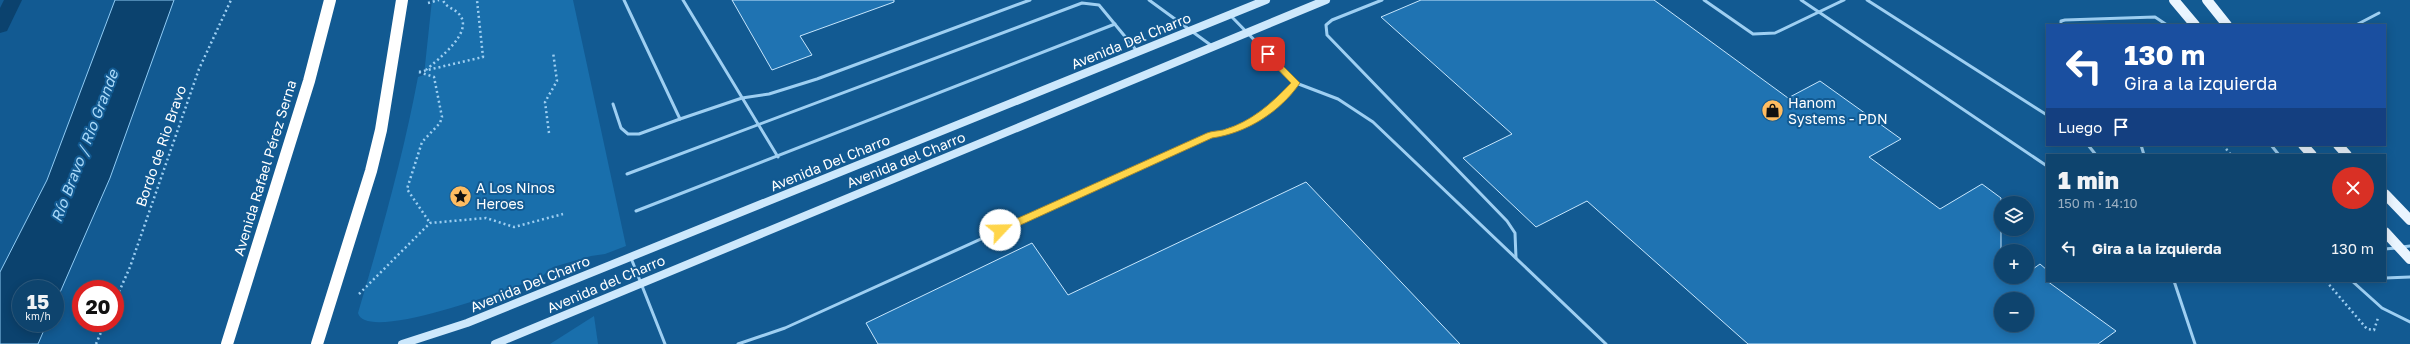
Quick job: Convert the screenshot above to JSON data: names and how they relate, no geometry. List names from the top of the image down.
{
  "streets": {
    "highway": ["Avenida Rafael Pérez Serna"],
    "street": ["Avenida Del Charro", "Avenida del Charro"],
    "path": ["Bordo de Rio Bravo"]
  },
  "water": ["Río Bravo / Rio Grande"],
  "places": {
    "shop": ["Hanom Systems - PDN"],
    "place": ["A Los Ninos Heroes"]
  },
  "page": {
    "turn": ["130 m", "Gira a la izquierda"],
    "then": "Luego",
    "heading": ["1 min", "150 m · 14:10"],
    "map_buttons": ["+", "−"],
    "list": [
      {
        "name": "Gira a la izquierda",
        "value": "130 m"
      }
    ],
    "speed": "15 km/h",
    "limit": "20"
  }
}
